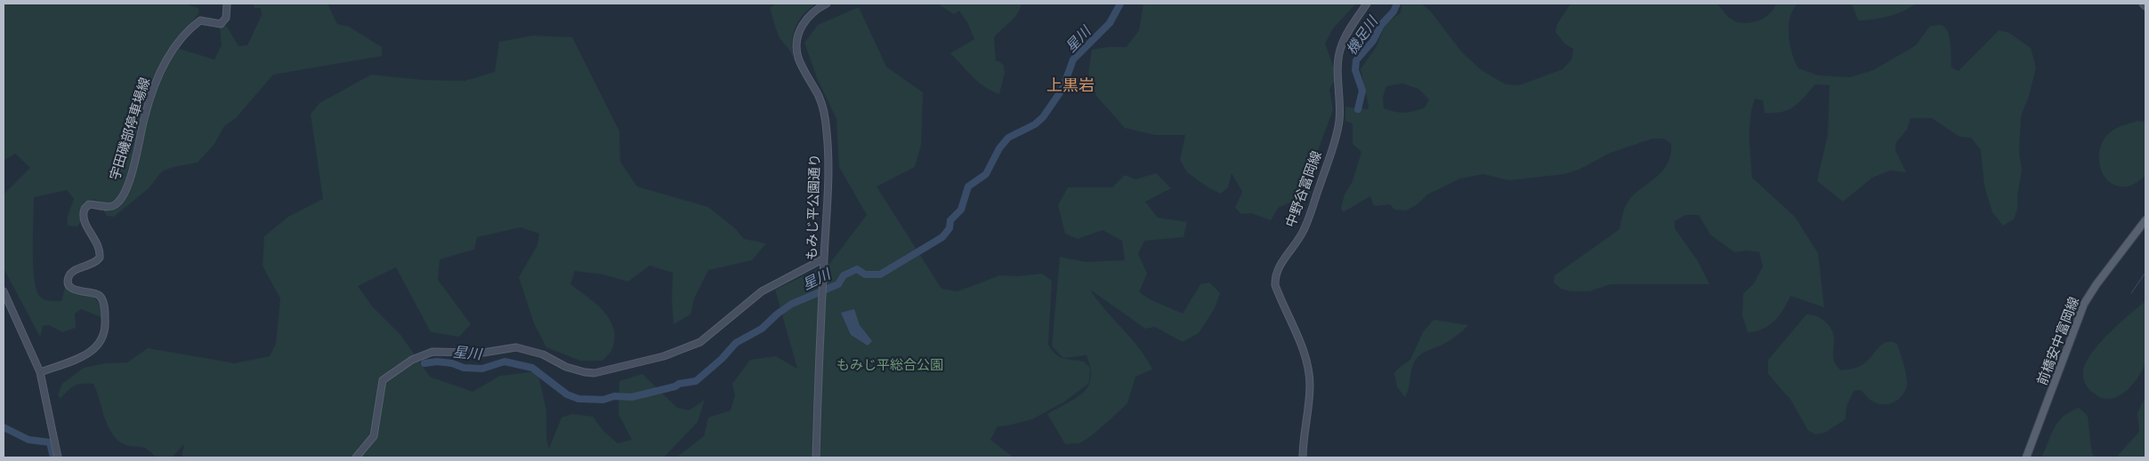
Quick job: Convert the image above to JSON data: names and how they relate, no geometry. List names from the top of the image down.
{
  "streets": {
    "main road": [
      "宇田磯部停車場線",
      "中野谷富岡線",
      "もみじ平公園通り",
      "前橋安中富岡線"
    ]
  },
  "districts": ["上黒岩"],
  "water": ["機足川", "星川"],
  "parks": ["もみじ平総合公園"]
}
